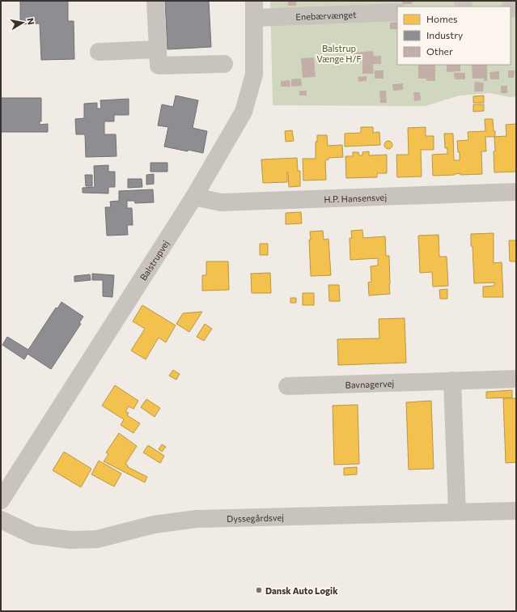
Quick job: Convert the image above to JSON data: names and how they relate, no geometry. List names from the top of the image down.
{
  "streets": {
    "street": [
      "Enebærvænget",
      "H.P. Hansensvej",
      "Balstrupvej",
      "Bavnagervej",
      "Dyssegårdsvej"
    ]
  },
  "crossings": [
    ["Enebærvænget", "Balstrupvej"],
    ["H.P. Hansensvej", "Balstrupvej"]
  ],
  "parks": ["Balstrup Vænge H/F"],
  "places": ["Dansk Auto Logik"],
  "legend": ["Homes", "Industry", "Other"],
  "north": "right"
}
